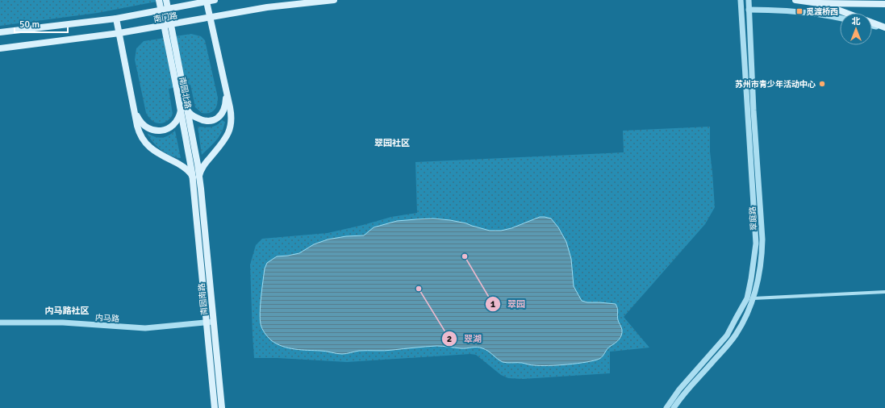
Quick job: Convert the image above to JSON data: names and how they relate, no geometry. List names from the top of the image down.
{
  "streets": {
    "main road": ["南门路", "南园北路", "南园南路"],
    "street": ["翠庭路", "内马路"]
  },
  "crossings": [
    ["南园北路", "南园南路"],
    ["南园南路", "内马路"]
  ],
  "districts": ["翠园社区", "内马路社区"],
  "places": {
    "transit": ["觅渡桥西"],
    "other": ["苏州市青少年活动中心", "翠园", "翠湖"]
  },
  "scale_bar": "50 m",
  "north": "top"
}
